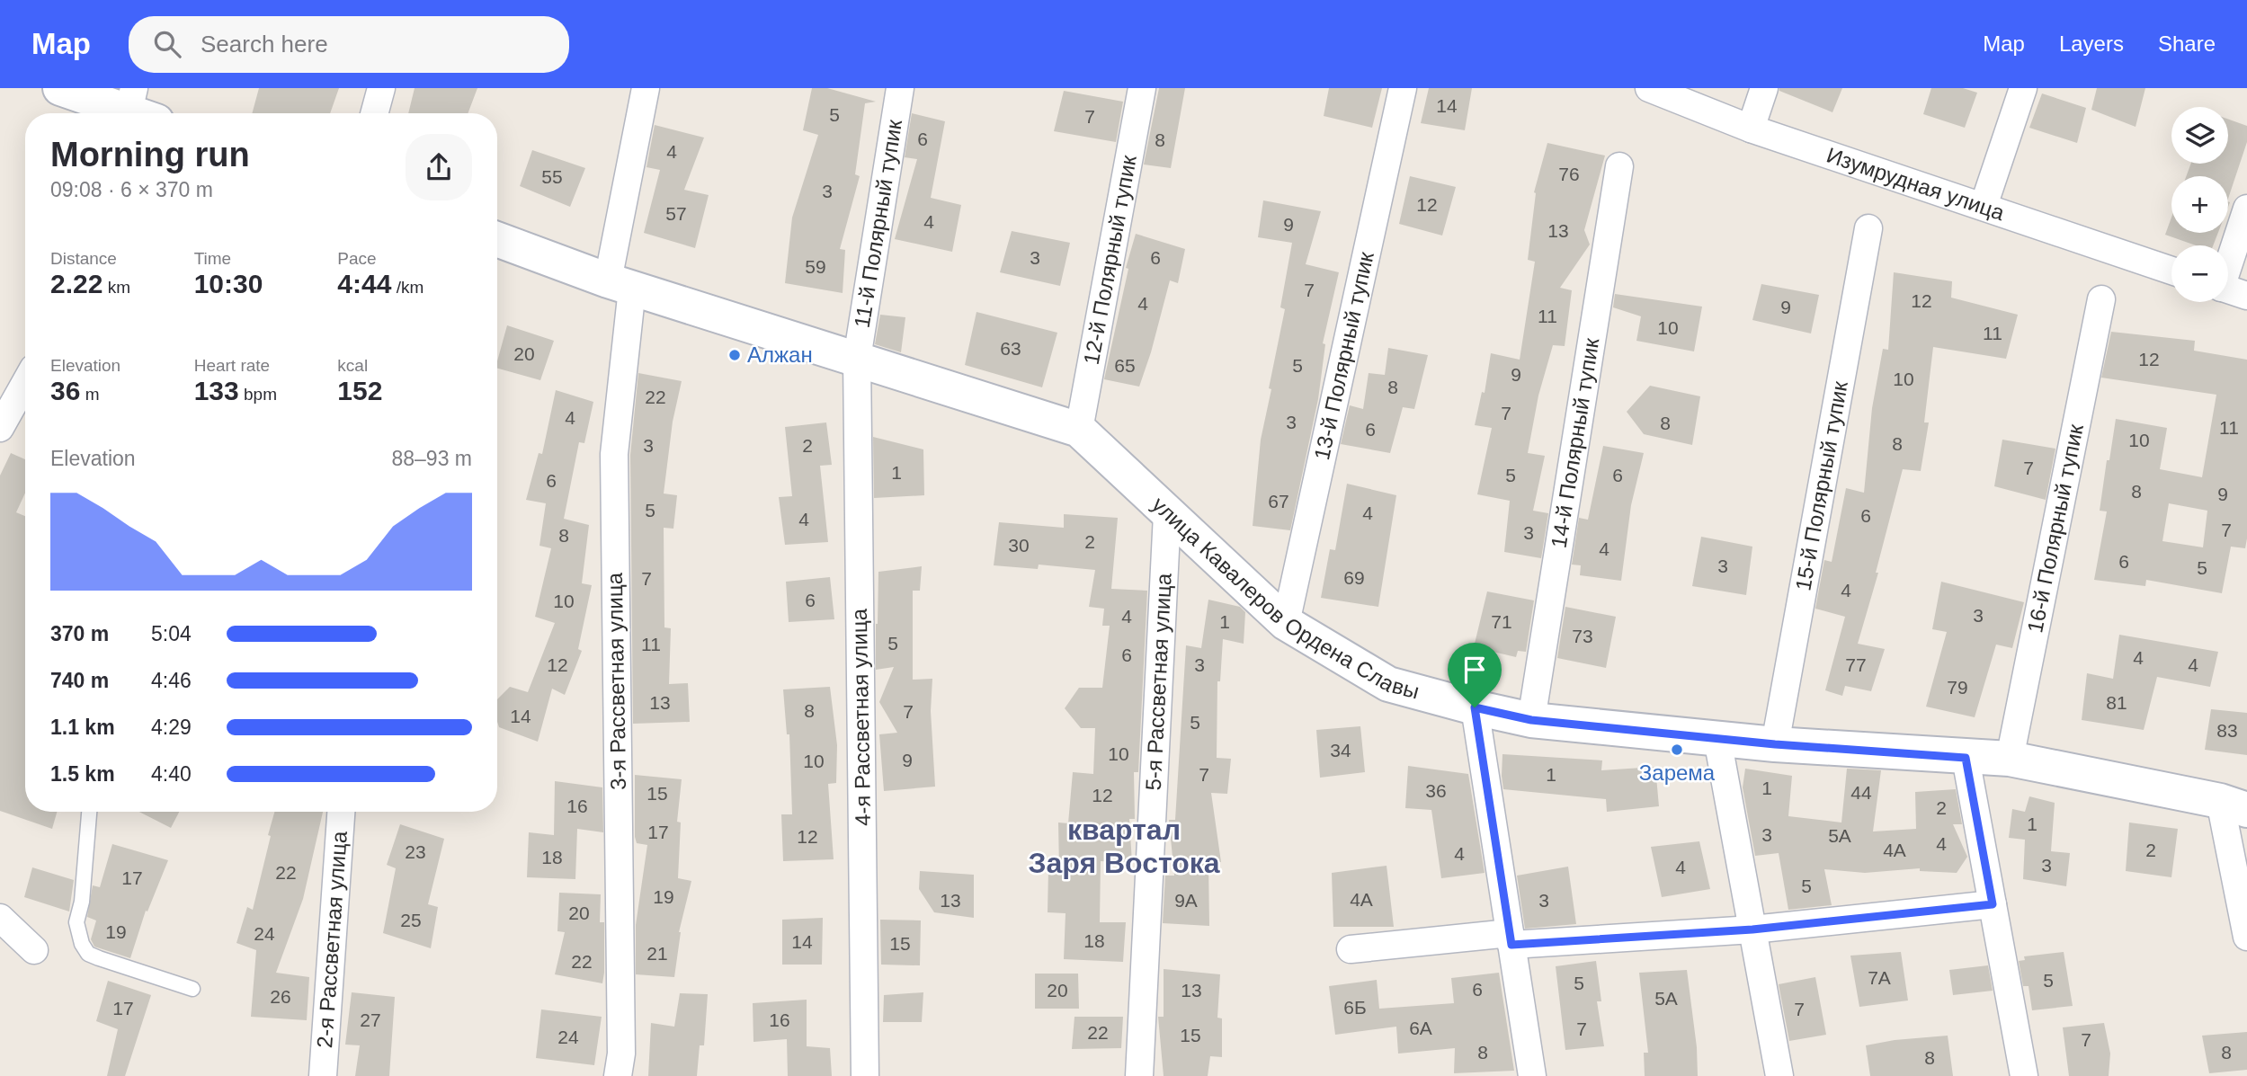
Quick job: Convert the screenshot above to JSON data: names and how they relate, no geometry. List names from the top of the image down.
{
  "streets": {
    "street": [
      "Изумрудная улица",
      "11-й Полярный тупик",
      "12-й Полярный тупик",
      "13-й Полярный тупик",
      "14-й Полярный тупик",
      "15-й Полярный тупик",
      "16-й Полярный тупик",
      "улица Кавалеров Ордена Славы",
      "3-я Рассветная улица",
      "5-я Рассветная улица",
      "4-я Рассветная улица",
      "2-я Рассветная улица"
    ]
  },
  "crossings": [
    ["11-й Полярный тупик", "улица Кавалеров Ордена Славы"],
    ["11-й Полярный тупик", "4-я Рассветная улица"],
    ["12-й Полярный тупик", "улица Кавалеров Ордена Славы"],
    ["13-й Полярный тупик", "улица Кавалеров Ордена Славы"],
    ["14-й Полярный тупик", "улица Кавалеров Ордена Славы"],
    ["15-й Полярный тупик", "улица Кавалеров Ордена Славы"],
    ["16-й Полярный тупик", "улица Кавалеров Ордена Славы"],
    ["улица Кавалеров Ордена Славы", "3-я Рассветная улица"],
    ["улица Кавалеров Ордена Славы", "5-я Рассветная улица"],
    ["улица Кавалеров Ордена Славы", "4-я Рассветная улица"]
  ],
  "districts": ["квартал Заря Востока"],
  "places": ["Алжан", "Зарема"],
  "house_numbers": [
    "14",
    "5",
    "7",
    "6",
    "8",
    "4",
    "76",
    "55",
    "3",
    "12",
    "57",
    "4",
    "9",
    "13",
    "3",
    "6",
    "59",
    "7",
    "12",
    "4",
    "9",
    "11",
    "10",
    "11",
    "63",
    "20",
    "12",
    "65",
    "5",
    "9",
    "10",
    "8",
    "22",
    "7",
    "4",
    "3",
    "8",
    "11",
    "6",
    "10",
    "8",
    "3",
    "2",
    "7",
    "1",
    "5",
    "6",
    "6",
    "8",
    "9",
    "67",
    "5",
    "4",
    "6",
    "4",
    "7",
    "3",
    "8",
    "2",
    "30",
    "4",
    "6",
    "3",
    "5",
    "69",
    "7",
    "4",
    "6",
    "10",
    "3",
    "4",
    "1",
    "71",
    "73",
    "5",
    "11",
    "6",
    "4",
    "12",
    "3",
    "77",
    "4",
    "79",
    "13",
    "81",
    "8",
    "7",
    "14",
    "5",
    "83",
    "34",
    "10",
    "9",
    "10",
    "7",
    "1",
    "1",
    "36",
    "44",
    "15",
    "12",
    "16",
    "2",
    "1",
    "17",
    "3",
    "5А",
    "12",
    "4",
    "4А",
    "2",
    "23",
    "4",
    "18",
    "3",
    "4",
    "22",
    "17",
    "5",
    "19",
    "4А",
    "13",
    "9А",
    "3",
    "20",
    "25",
    "19",
    "24",
    "18",
    "14",
    "15",
    "21",
    "22",
    "7А",
    "5",
    "5",
    "6",
    "20",
    "13",
    "26",
    "5А",
    "6Б",
    "17",
    "7",
    "27",
    "16",
    "6А",
    "7",
    "22",
    "15",
    "24",
    "7",
    "8",
    "8",
    "8"
  ],
  "page": {
    "header": "Map",
    "search": "Search here",
    "nav": ["Map", "Layers", "Share"],
    "map_buttons": ["+", "−"],
    "heading": ["Morning run", "09:08 · 6 × 370 m"],
    "stats": [
      ["Distance", "2.22 km"],
      ["Time", "10:30"],
      ["Pace", "4:44 /km"],
      ["Elevation", "36 m"],
      ["Heart rate", "133 bpm"],
      ["kcal", "152"]
    ],
    "chart": ["Elevation", "88–93 m"],
    "list": [
      {
        "name": "370 m",
        "note": "5:04"
      },
      {
        "name": "740 m",
        "note": "4:46"
      },
      {
        "name": "1.1 km",
        "note": "4:29"
      },
      {
        "name": "1.5 km",
        "note": "4:40"
      }
    ]
  }
}
